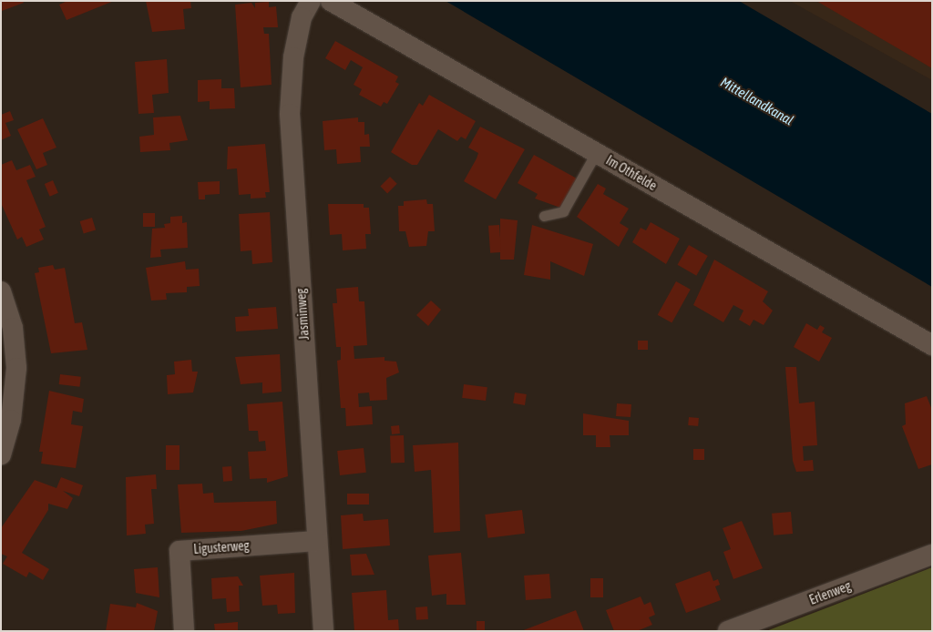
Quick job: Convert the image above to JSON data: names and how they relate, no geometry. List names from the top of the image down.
{
  "streets": {
    "street": [
      "Im Othfelde",
      "Jasminweg",
      "Ligusterweg",
      "Erlenweg"
    ]
  },
  "crossings": [
    ["Jasminweg", "Ligusterweg"]
  ],
  "water": ["Mittellandkanal"]
}
